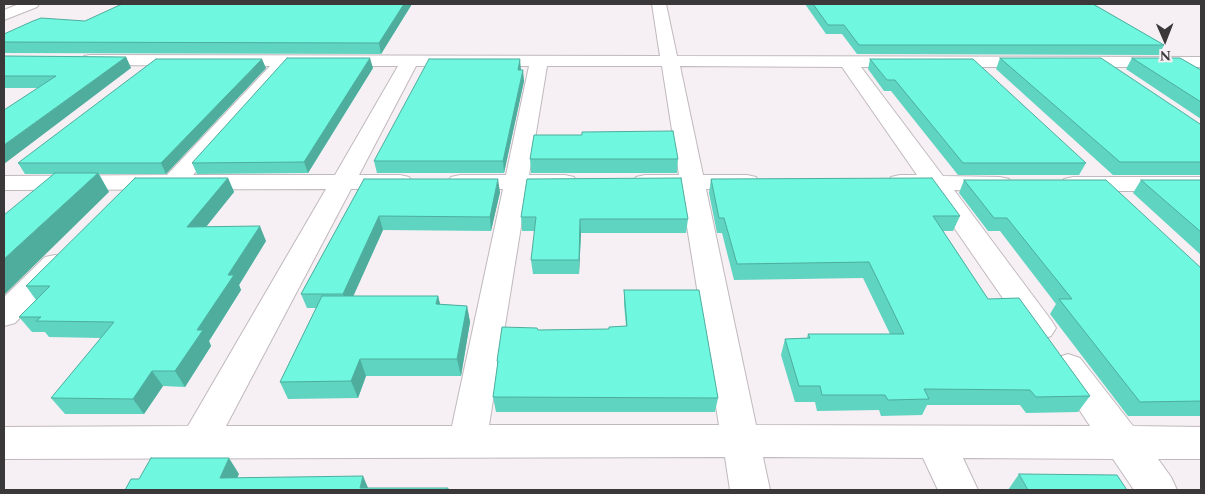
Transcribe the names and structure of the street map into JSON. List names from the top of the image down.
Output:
{
  "north": "bottom"
}
